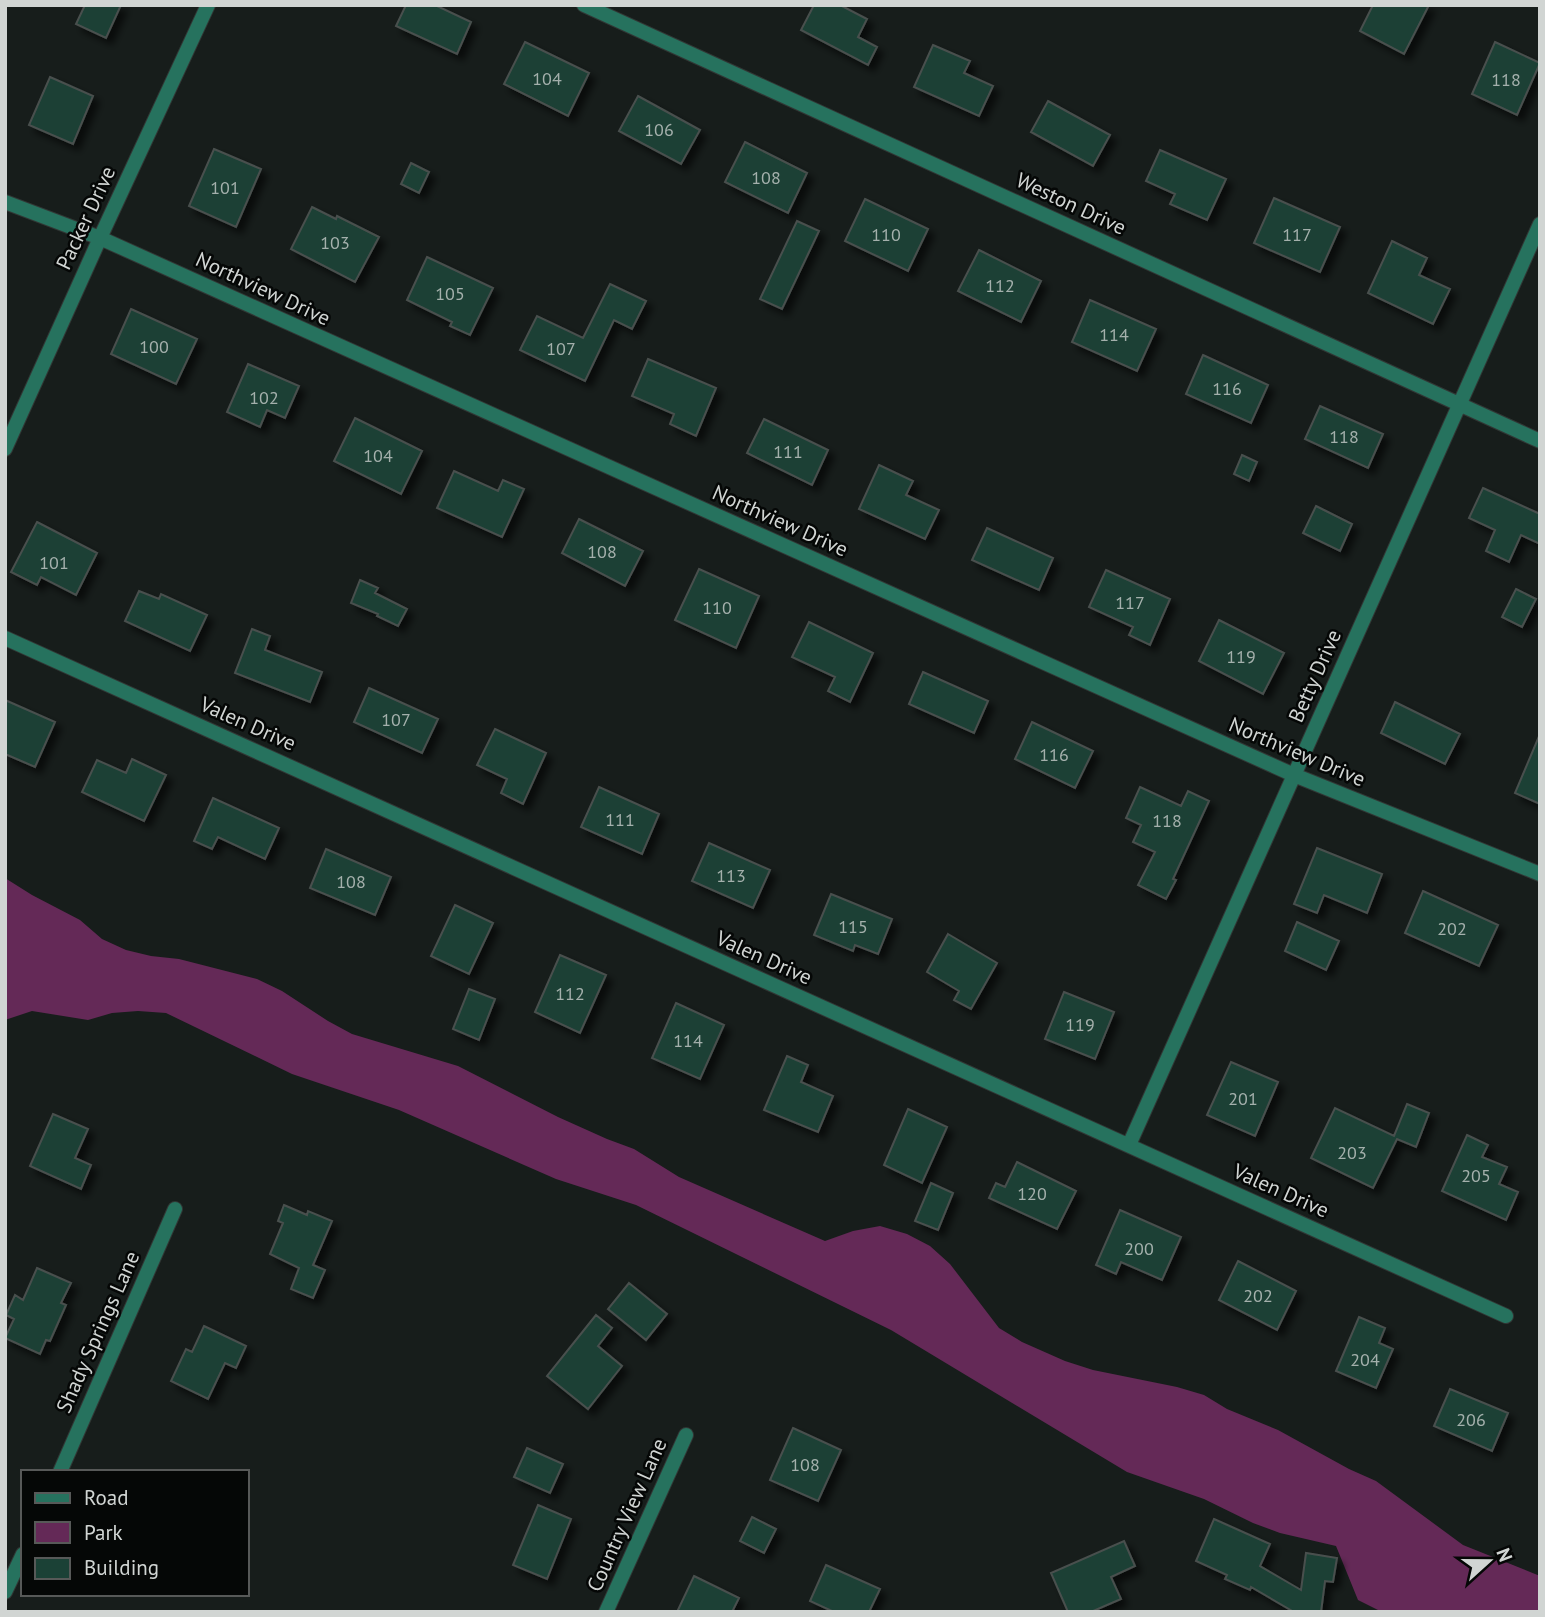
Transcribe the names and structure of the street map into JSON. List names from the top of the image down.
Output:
{
  "streets": {
    "street": [
      "Weston Drive",
      "Packer Drive",
      "Northview Drive",
      "Betty Drive",
      "Valen Drive",
      "Shady Springs Lane",
      "Country View Lane"
    ]
  },
  "crossings": [
    ["Weston Drive", "Betty Drive"],
    ["Packer Drive", "Northview Drive"],
    ["Northview Drive", "Betty Drive"],
    ["Betty Drive", "Valen Drive"]
  ],
  "house_numbers": [
    "104",
    "118",
    "106",
    "108",
    "101",
    "110",
    "117",
    "103",
    "112",
    "105",
    "114",
    "100",
    "107",
    "116",
    "102",
    "118",
    "111",
    "104",
    "108",
    "101",
    "117",
    "110",
    "119",
    "107",
    "116",
    "111",
    "118",
    "113",
    "108",
    "115",
    "202",
    "112",
    "119",
    "114",
    "201",
    "203",
    "205",
    "120",
    "200",
    "202",
    "204",
    "206",
    "108"
  ],
  "legend": ["Road", "Park", "Building"],
  "north": "right"
}
